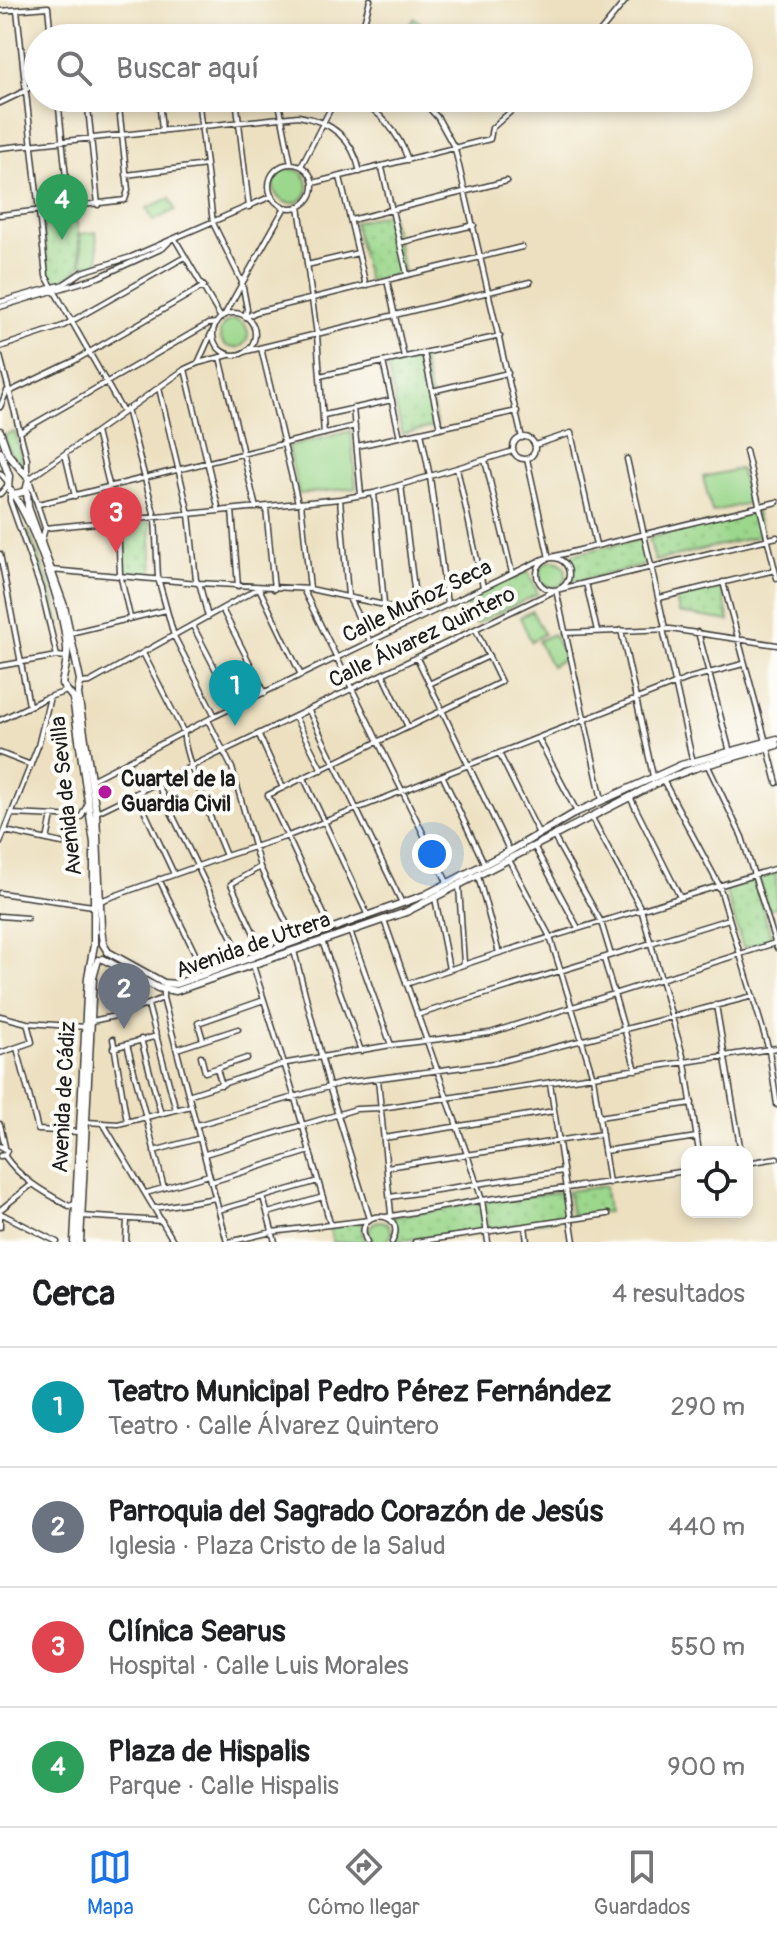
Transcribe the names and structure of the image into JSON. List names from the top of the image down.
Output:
{
  "streets": {
    "main road": ["Avenida de Sevilla", "Avenida de Utrera", "Avenida de Cádiz"],
    "street": ["Calle Muñoz Seca", "Calle Álvarez Quintero"]
  },
  "crossings": [
    ["Calle Muñoz Seca", "Calle Álvarez Quintero"],
    ["Calle Muñoz Seca", "Avenida de Sevilla"],
    ["Calle Álvarez Quintero", "Avenida de Sevilla"],
    ["Avenida de Sevilla", "Avenida de Utrera"],
    ["Avenida de Sevilla", "Avenida de Cádiz"],
    ["Avenida de Utrera", "Avenida de Cádiz"]
  ],
  "places": ["Cuartel de la Guardia Civil"],
  "page": {
    "search": "Buscar aquí",
    "pins": [
      "4",
      "3",
      "1",
      "2"
    ],
    "heading": ["Cerca", "4 resultados"],
    "list": [
      {
        "mark": "1",
        "name": "Teatro Municipal Pedro Pérez Fernández",
        "note": "Teatro · Calle Álvarez Quintero",
        "value": "290 m"
      },
      {
        "mark": "2",
        "name": "Parroquia del Sagrado Corazón de Jesús",
        "note": "Iglesia · Plaza Cristo de la Salud",
        "value": "440 m"
      },
      {
        "mark": "3",
        "name": "Clínica Searus",
        "note": "Hospital · Calle Luis Morales",
        "value": "550 m"
      },
      {
        "mark": "4",
        "name": "Plaza de Hispalis",
        "note": "Parque · Calle Hispalis",
        "value": "900 m"
      }
    ],
    "nav": ["Mapa", "Cómo llegar", "Guardados"]
  }
}
